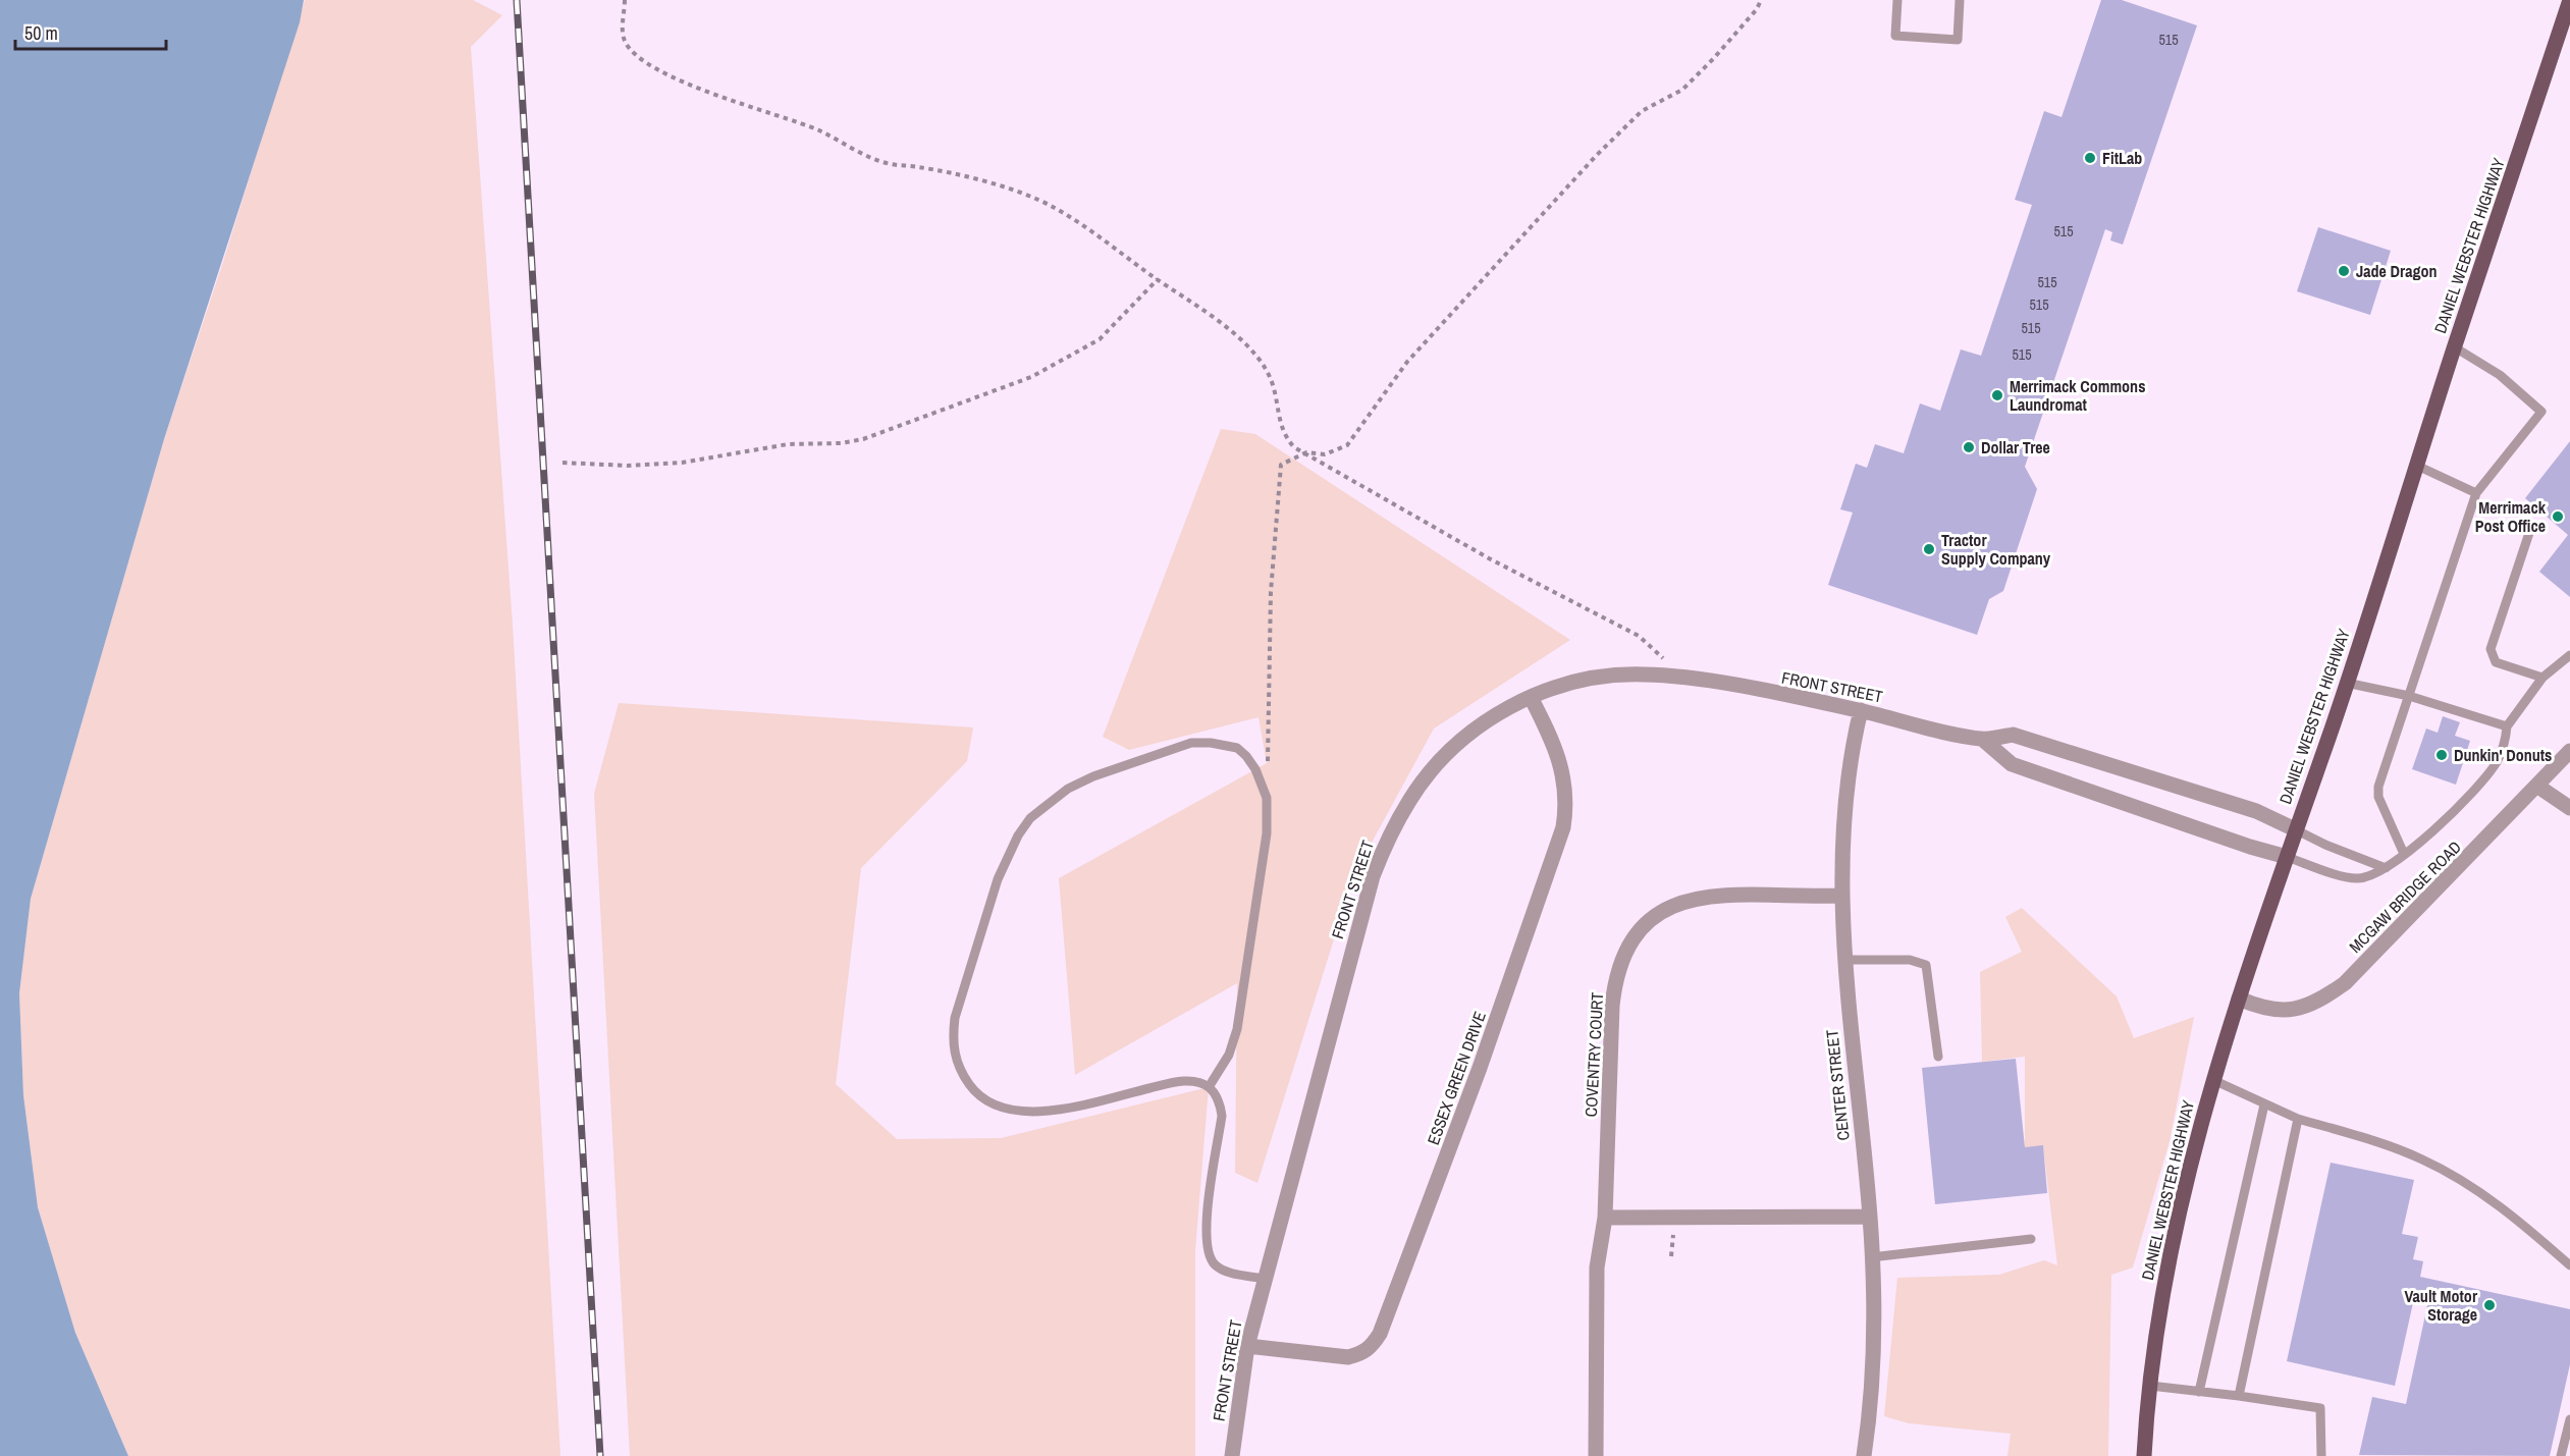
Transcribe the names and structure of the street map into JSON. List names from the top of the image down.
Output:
{
  "streets": {
    "main road": ["DANIEL WEBSTER HIGHWAY"],
    "street": [
      "FRONT STREET",
      "MCGAW BRIDGE ROAD",
      "COVENTRY COURT",
      "ESSEX GREEN DRIVE",
      "CENTER STREET"
    ]
  },
  "crossings": [
    ["DANIEL WEBSTER HIGHWAY", "FRONT STREET"],
    ["DANIEL WEBSTER HIGHWAY", "MCGAW BRIDGE ROAD"],
    ["FRONT STREET", "ESSEX GREEN DRIVE"],
    ["FRONT STREET", "CENTER STREET"],
    ["COVENTRY COURT", "CENTER STREET"]
  ],
  "places": [
    "FitLab",
    "Jade Dragon",
    "Merrimack Commons Laundromat",
    "Dollar Tree",
    "Merrimack Post Office",
    "Tractor Supply Company",
    "Dunkin' Donuts",
    "Vault Motor Storage"
  ],
  "house_numbers": [
    "515",
    "515",
    "515",
    "515",
    "515",
    "515"
  ],
  "scale_bar": "50 m"
}
